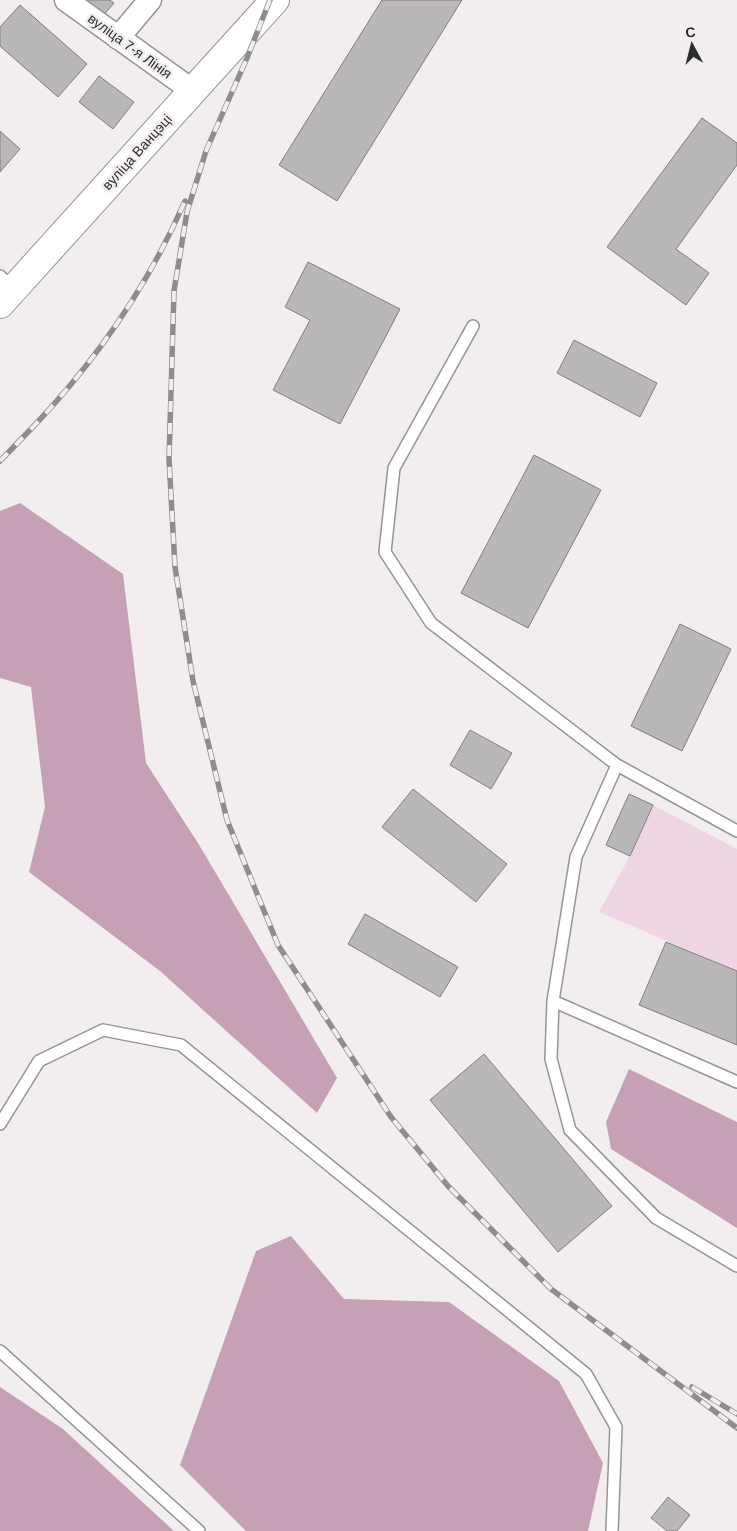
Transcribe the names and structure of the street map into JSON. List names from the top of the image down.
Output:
{
  "streets": {
    "main road": ["вуліца Ванцэці"],
    "street": ["вуліца 7-я Лінія"]
  },
  "crossings": [
    ["вуліца 7-я Лінія", "вуліца Ванцэці"]
  ],
  "north": "top"
}
